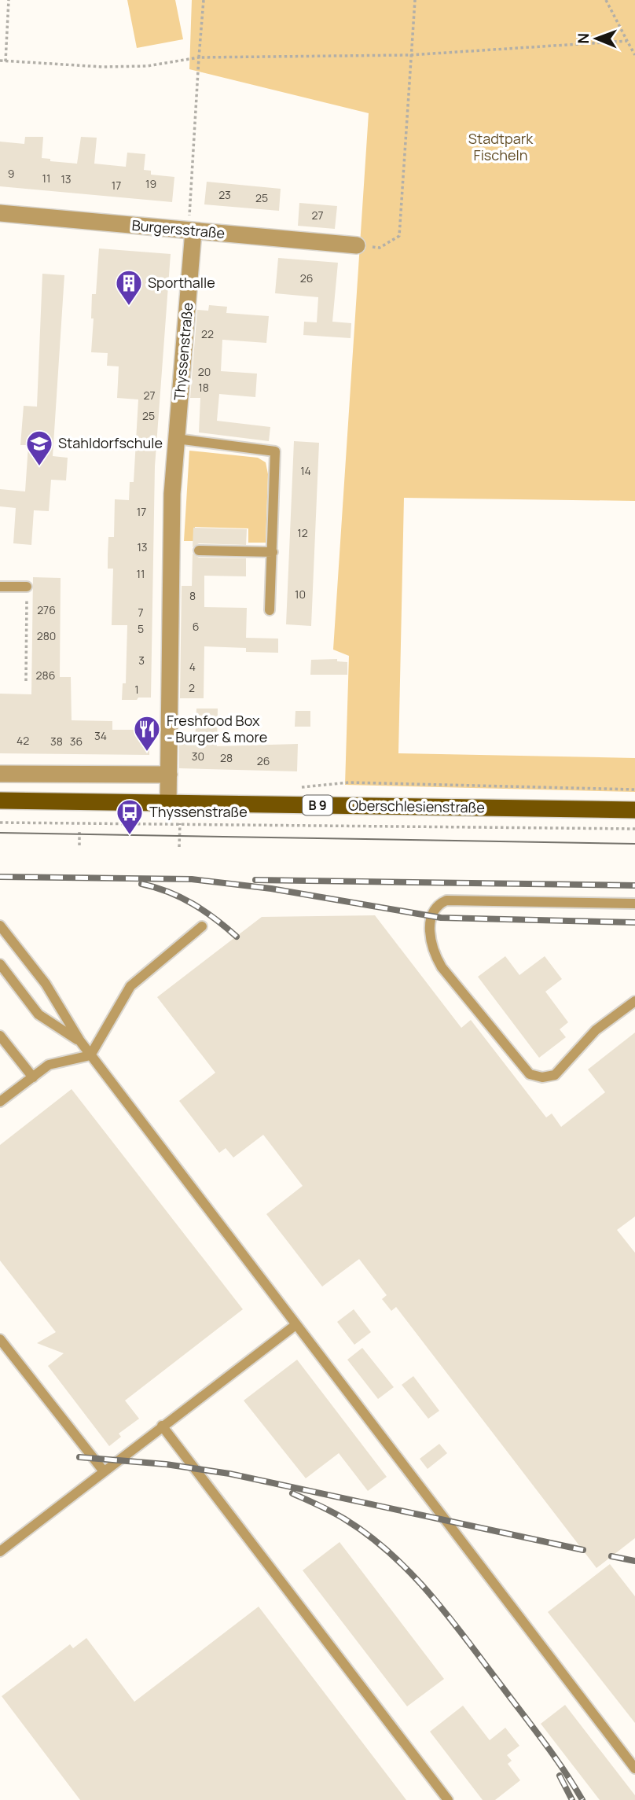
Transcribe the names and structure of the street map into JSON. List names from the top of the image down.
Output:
{
  "streets": {
    "main road": ["B 9", "Oberschlesienstraße"],
    "street": ["Burgersstraße", "Thyssenstraße"]
  },
  "crossings": [
    ["Burgersstraße", "Thyssenstraße"],
    ["Thyssenstraße", "Oberschlesienstraße"]
  ],
  "parks": ["Stadtpark Fischeln"],
  "places": {
    "building": ["Sporthalle"],
    "school or university": ["Stahldorfschule"],
    "restaurant": ["Freshfood Box - Burger & more"],
    "bus stop": ["Thyssenstraße"]
  },
  "house_numbers": [
    "9",
    "11",
    "13",
    "19",
    "17",
    "23",
    "25",
    "27",
    "26",
    "22",
    "20",
    "18",
    "27",
    "25",
    "14",
    "17",
    "12",
    "13",
    "11",
    "10",
    "8",
    "276",
    "7",
    "6",
    "5",
    "280",
    "3",
    "4",
    "286",
    "2",
    "1",
    "34",
    "42",
    "38",
    "36",
    "30",
    "28",
    "26"
  ],
  "north": "left"
}
